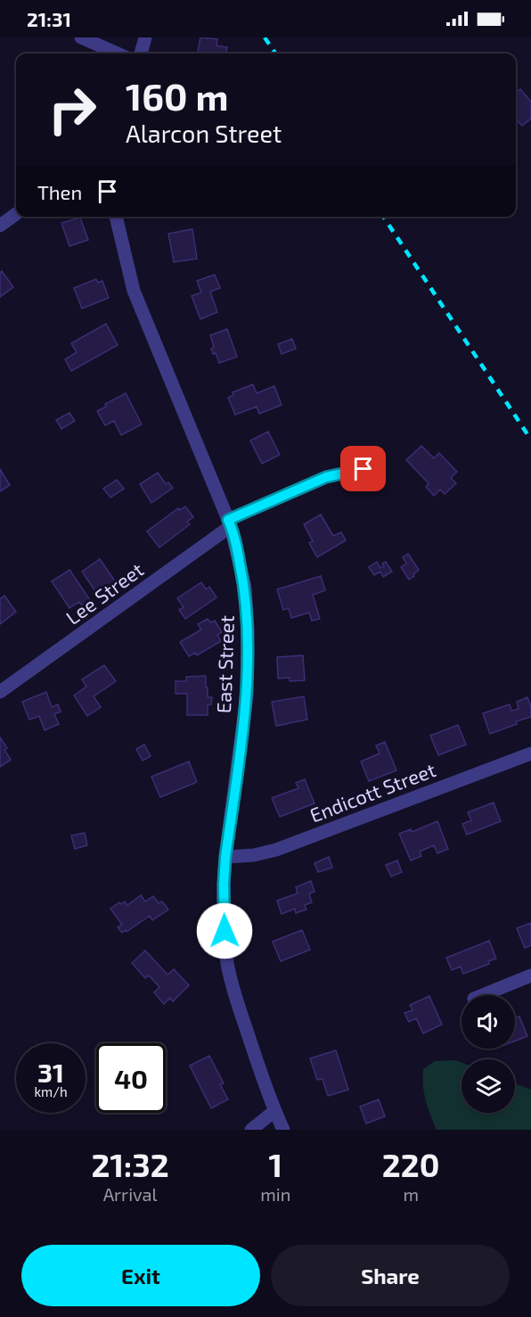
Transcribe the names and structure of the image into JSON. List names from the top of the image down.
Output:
{
  "streets": {
    "street": ["Lee Street", "East Street", "Endicott Street"]
  },
  "crossings": [
    ["Lee Street", "East Street"],
    ["East Street", "Endicott Street"]
  ],
  "page": {
    "status": "21:31",
    "turn": ["160 m", "Alarcon Street"],
    "then": "Then",
    "speed": "31 km/h",
    "limit": "40",
    "eta": [
      "21:32",
      "Arrival",
      "1",
      "min",
      "220",
      "m"
    ],
    "buttons": ["Exit", "Share"]
  }
}
